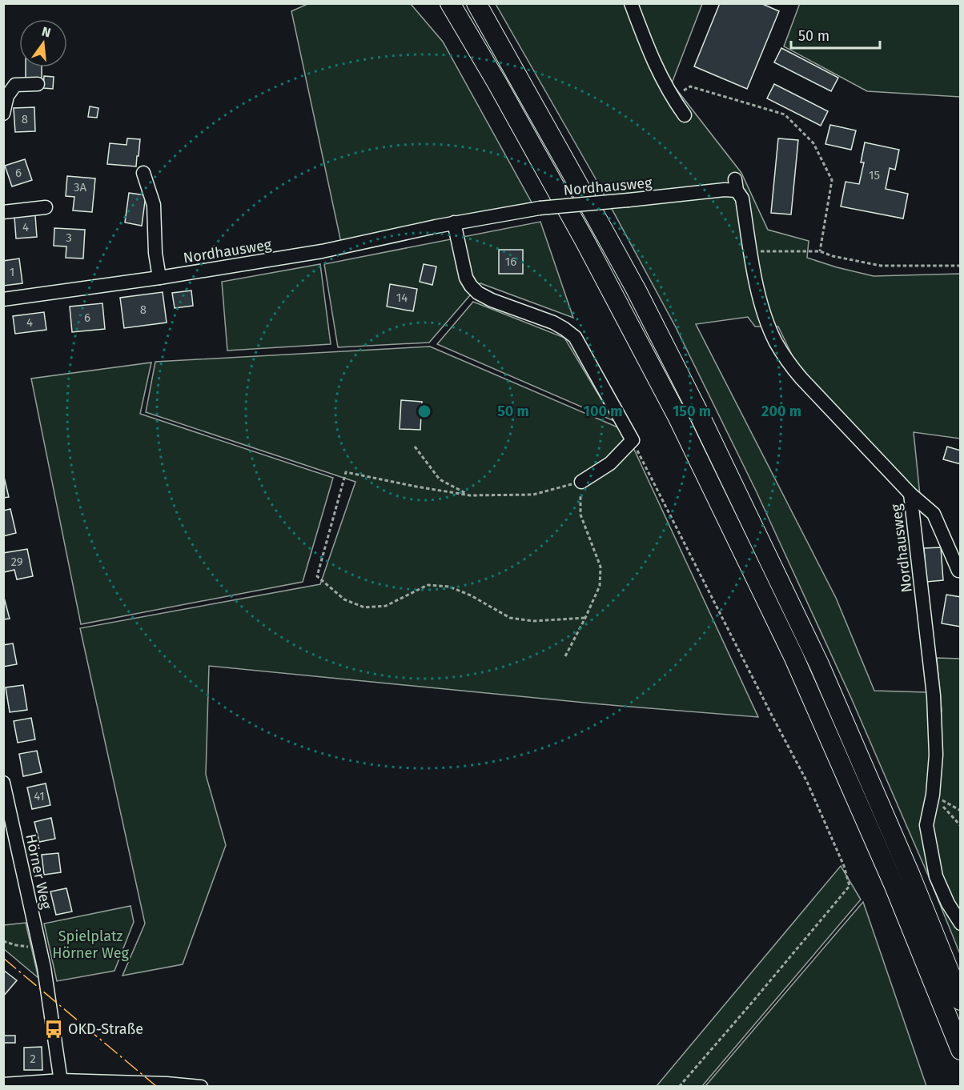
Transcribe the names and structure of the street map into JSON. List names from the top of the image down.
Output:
{
  "streets": {
    "street": ["Nordhausweg", "Hörner Weg"]
  },
  "parks": ["Spielplatz Hörner Weg"],
  "places": {
    "bus stop": ["OKD-Straße"]
  },
  "house_numbers": [
    "8",
    "6",
    "15",
    "3A",
    "4",
    "3",
    "16",
    "1",
    "14",
    "8",
    "6",
    "4",
    "29",
    "41",
    "2"
  ],
  "scale_bar": "50 m",
  "north": "top",
  "rings": [
    "50 m",
    "100 m",
    "150 m",
    "200 m"
  ]
}
